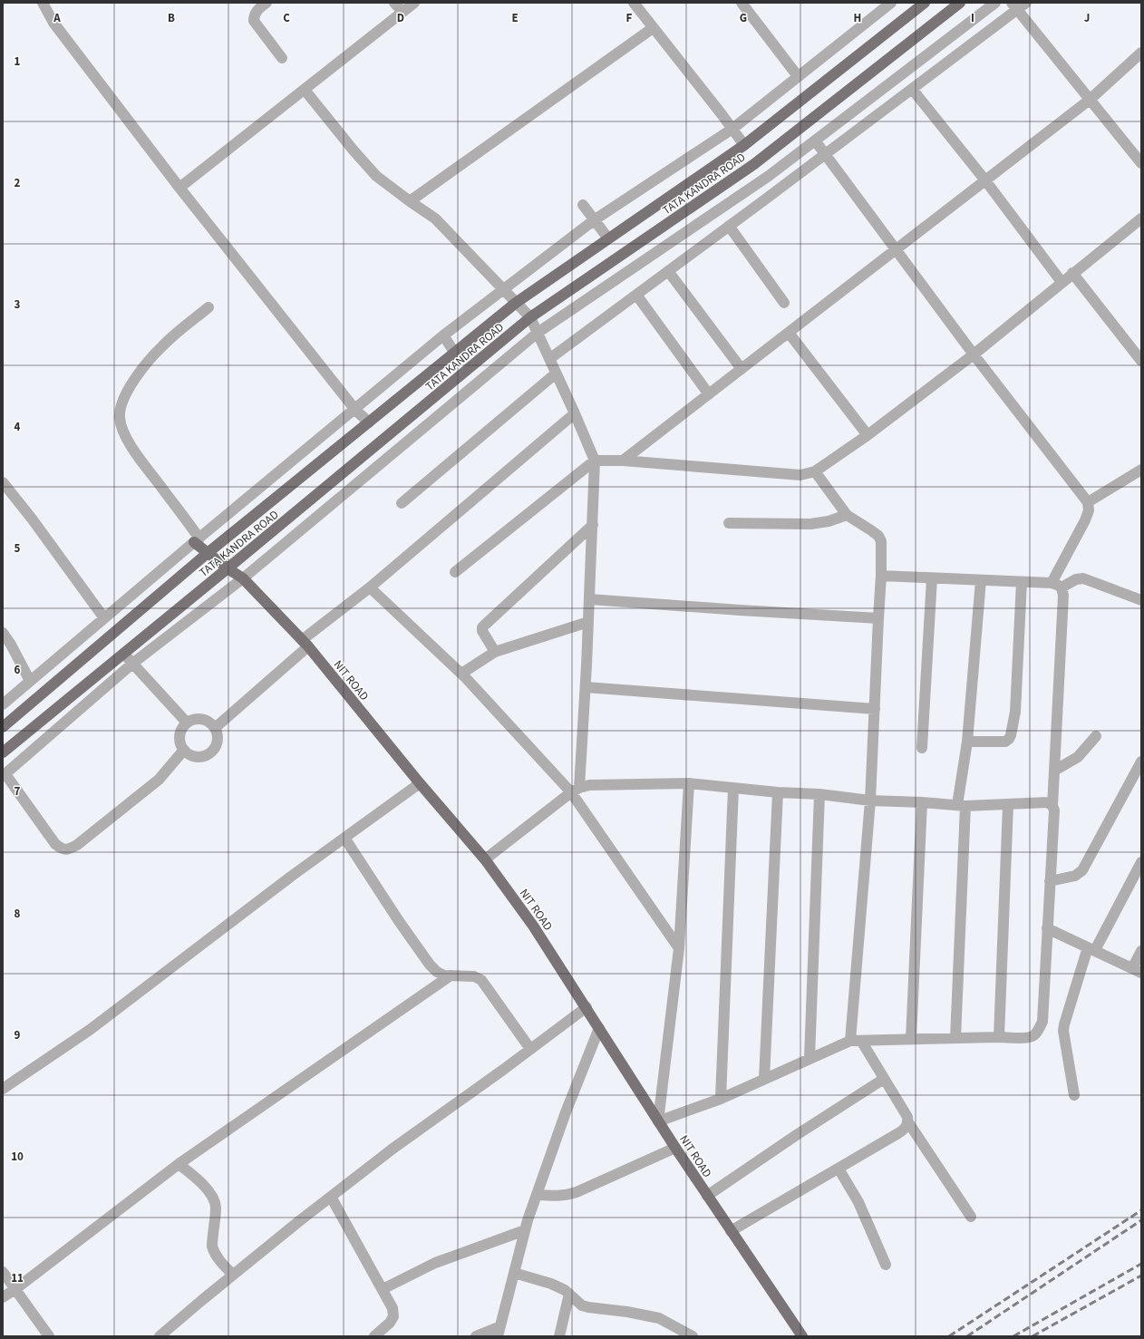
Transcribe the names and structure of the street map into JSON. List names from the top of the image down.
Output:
{
  "streets": {
    "main road": ["TATA KANDRA ROAD", "NIT ROAD"]
  },
  "crossings": [
    ["TATA KANDRA ROAD", "NIT ROAD"]
  ],
  "grid": {
    "columns": [
      "A",
      "B",
      "C",
      "D",
      "E",
      "F",
      "G",
      "H",
      "I",
      "J"
    ],
    "rows": [
      "1",
      "2",
      "3",
      "4",
      "5",
      "6",
      "7",
      "8",
      "9",
      "10",
      "11"
    ]
  }
}
